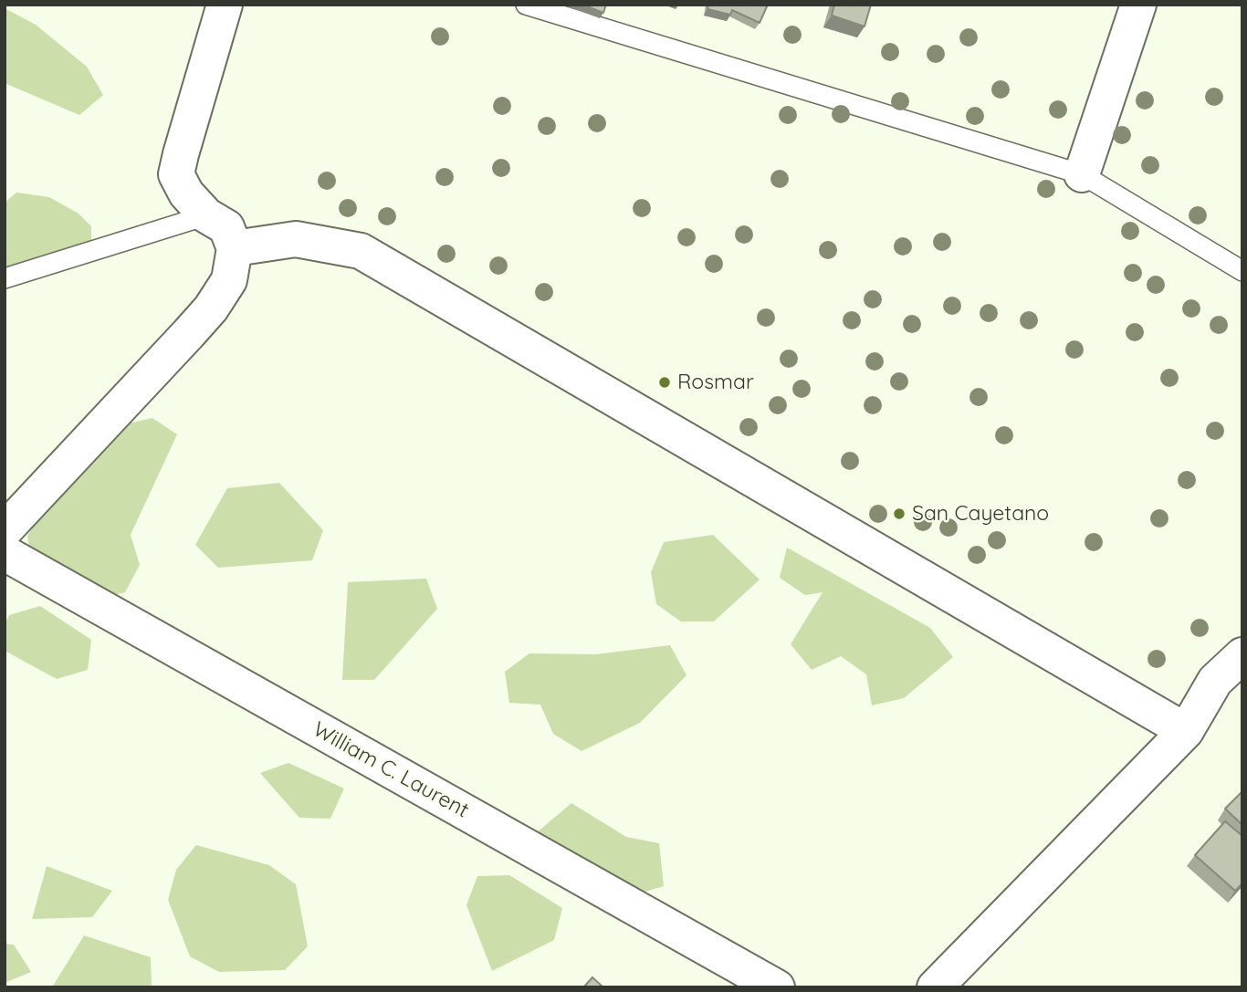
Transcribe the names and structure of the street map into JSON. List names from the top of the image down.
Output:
{
  "streets": {
    "street": ["William C. Laurent"]
  },
  "places": ["Rosmar", "San Cayetano"]
}
